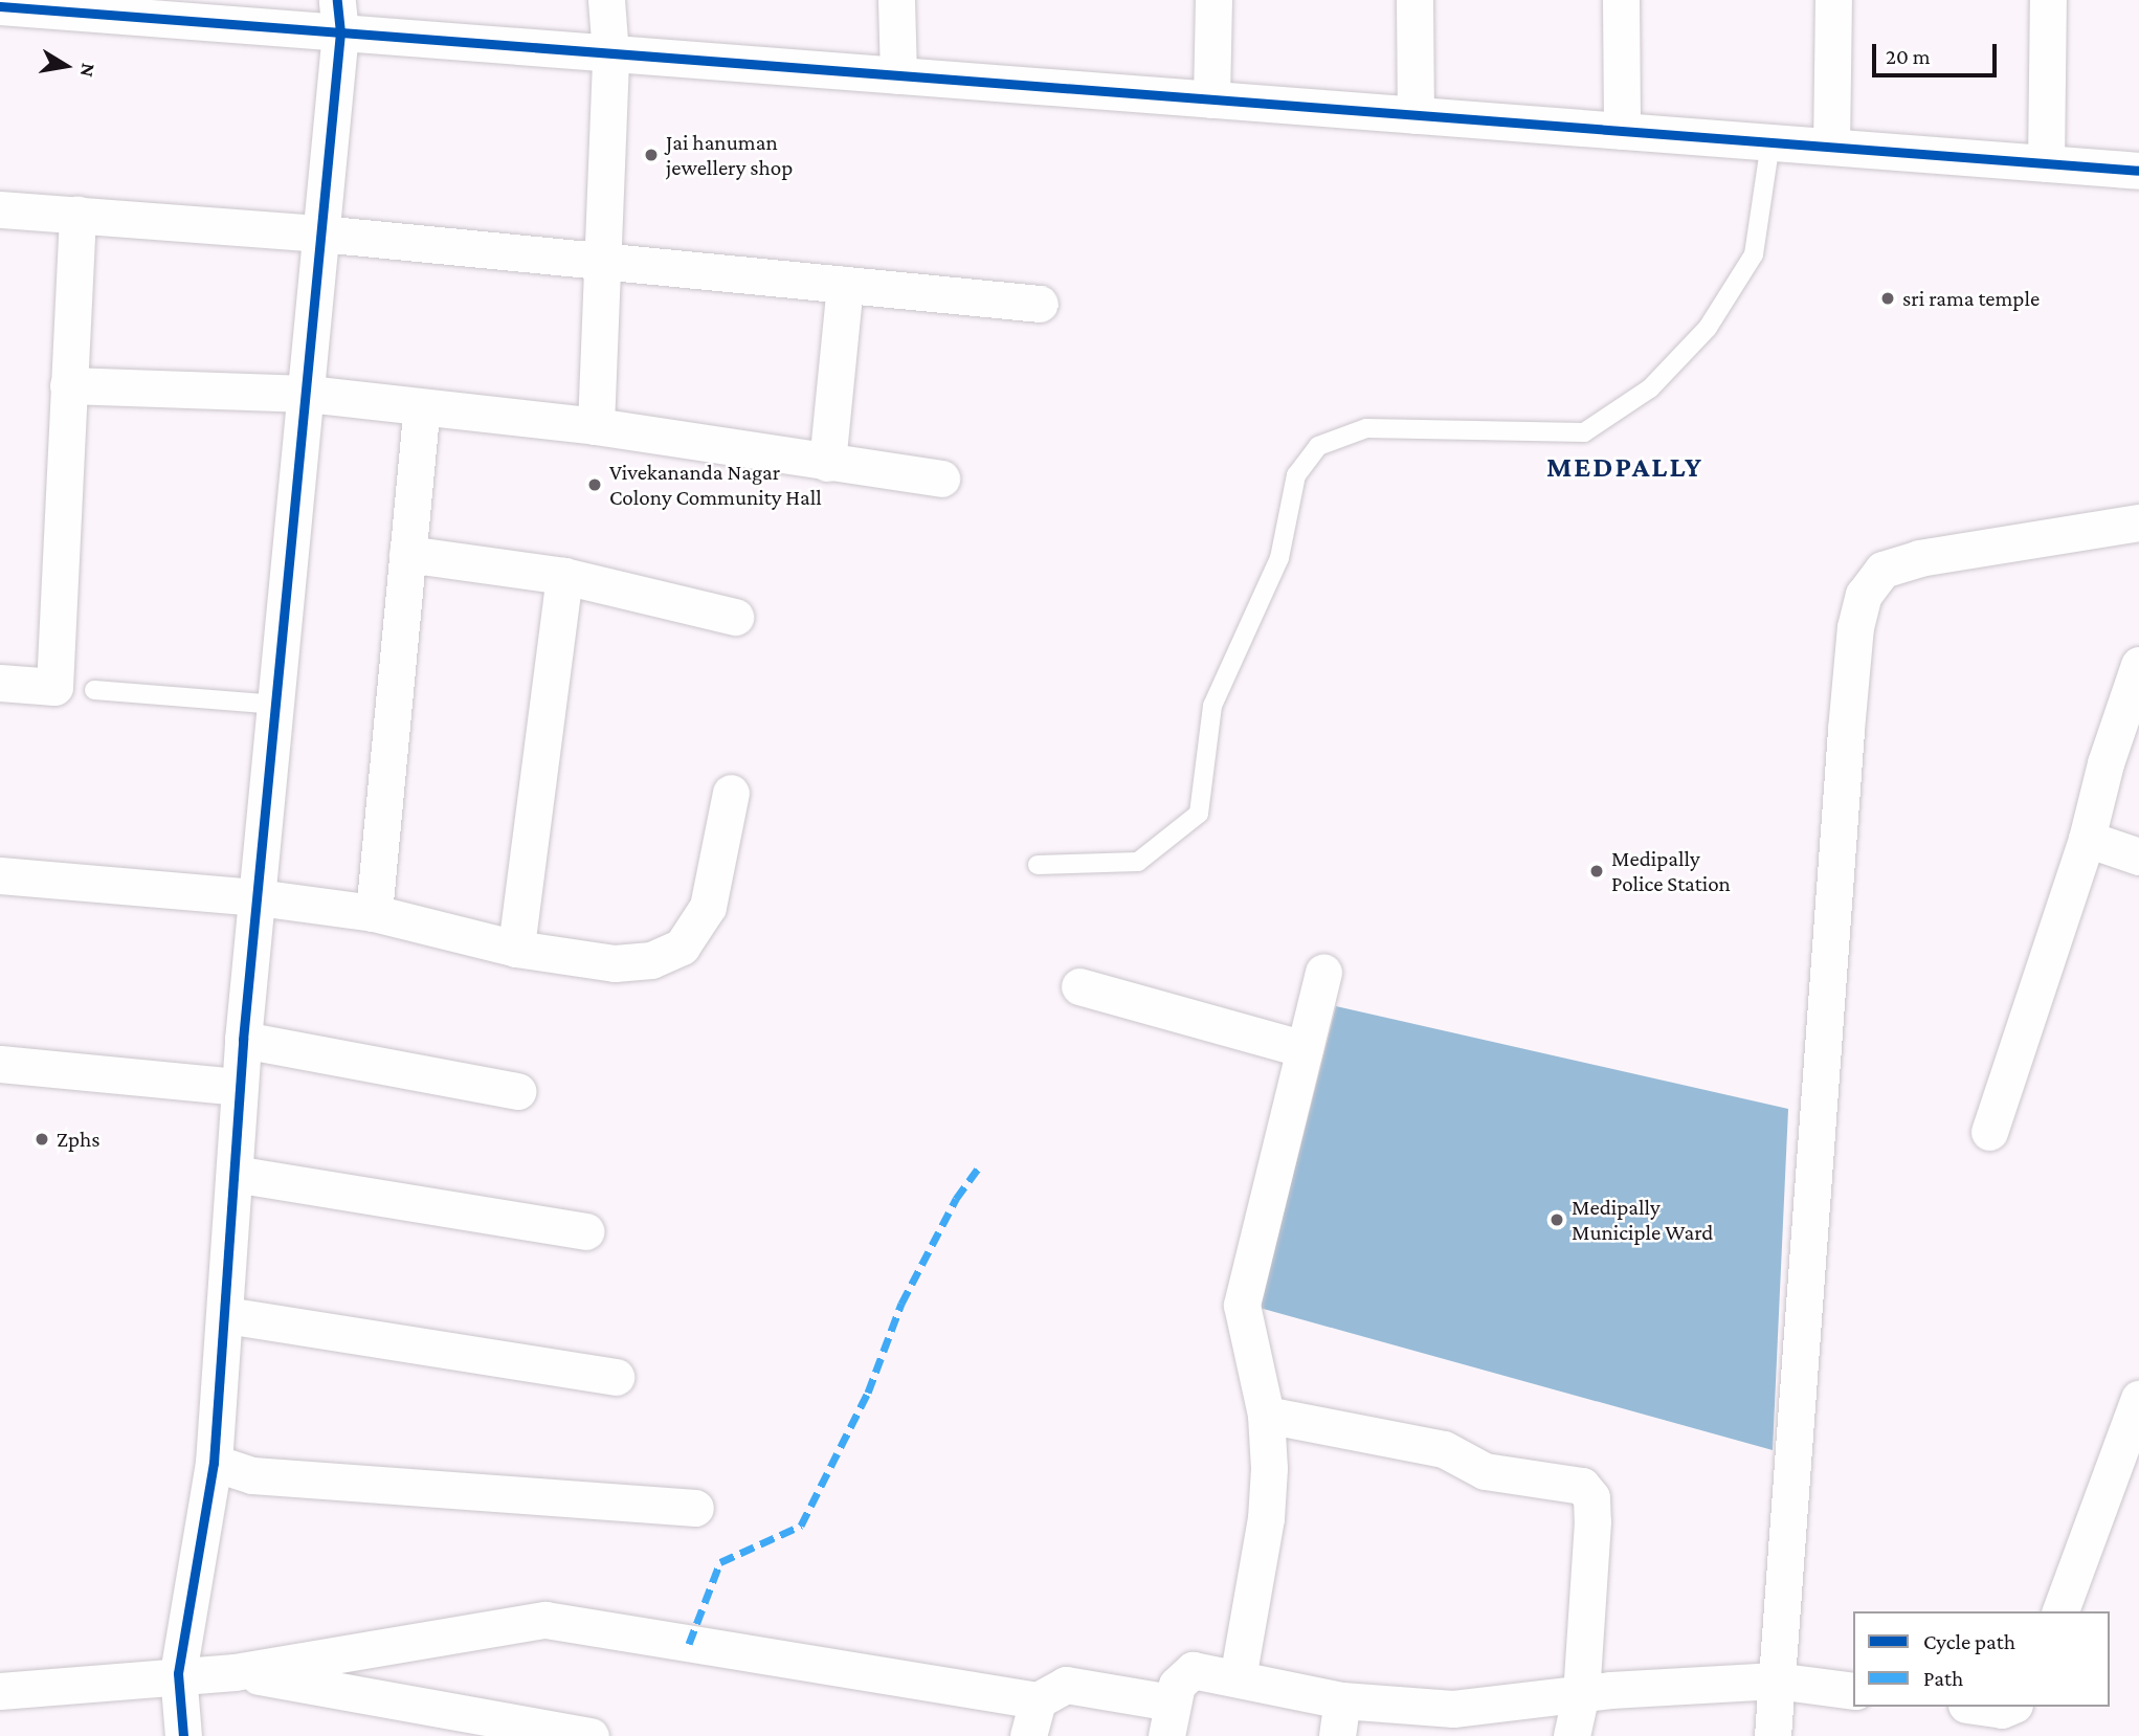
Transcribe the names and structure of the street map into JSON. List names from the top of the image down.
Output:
{
  "districts": ["MEDPALLY"],
  "places": [
    "Jai hanuman jewellery shop",
    "sri rama temple",
    "Vivekananda Nagar Colony Community Hall",
    "Medipally Police Station",
    "Zphs",
    "Medipally Municiple Ward"
  ],
  "legend": ["Cycle path", "Path"],
  "scale_bar": "20 m",
  "north": "right"
}
